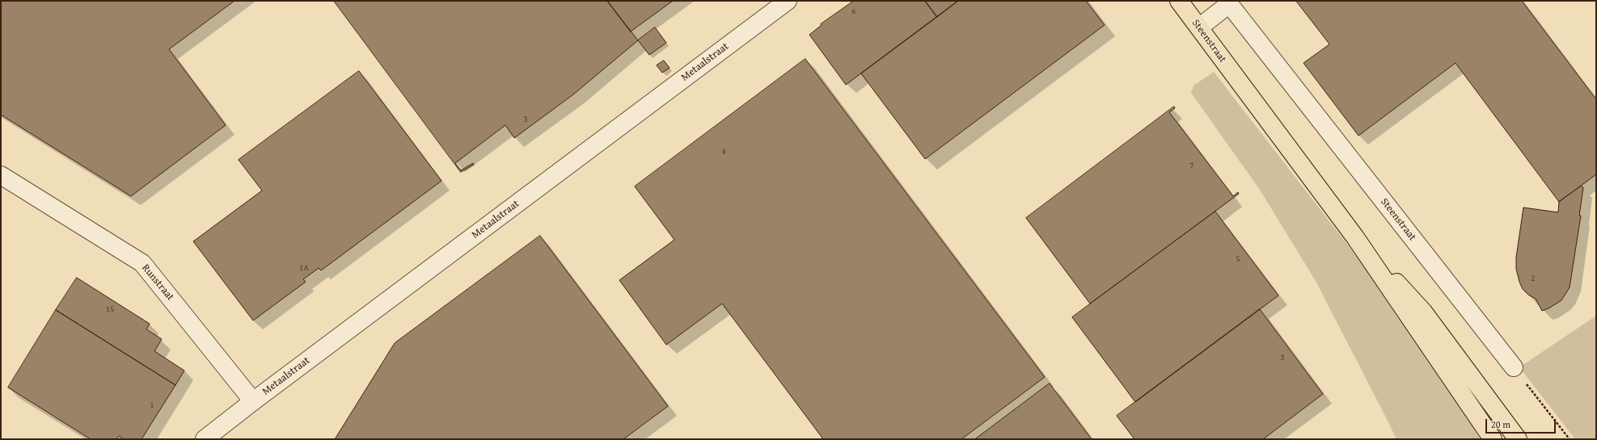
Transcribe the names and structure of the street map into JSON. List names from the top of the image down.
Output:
{
  "streets": {
    "main road": ["Steenstraat"],
    "street": ["Metaalstraat", "Runstraat"]
  },
  "crossings": [
    ["Metaalstraat", "Runstraat"]
  ],
  "house_numbers": [
    "6",
    "3",
    "4",
    "7",
    "5",
    "1A",
    "2",
    "15",
    "3",
    "1"
  ],
  "scale_bar": "20 m"
}
